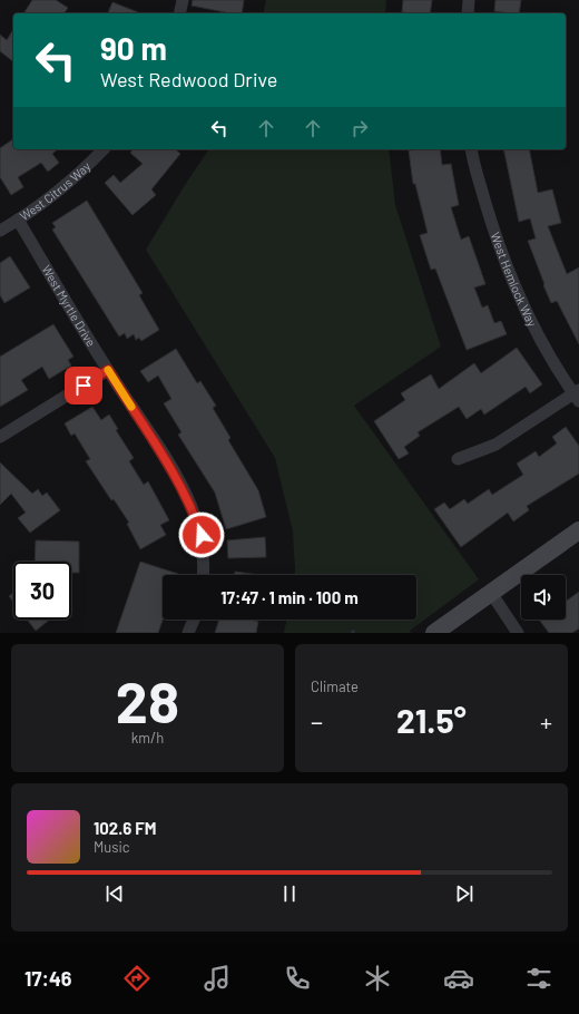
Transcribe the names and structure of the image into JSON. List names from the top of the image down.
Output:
{
  "streets": {
    "street": ["West Citrus Way", "West Hemlock Way", "West Myrtle Drive"]
  },
  "crossings": [
    ["West Citrus Way", "West Myrtle Drive"]
  ],
  "page": {
    "turn": ["90 m", "West Redwood Drive"],
    "limit": "30",
    "trip": "17:47 · 1 min · 100 m",
    "tile": [
      ["28", "km/h"],
      "Climate"
    ],
    "heat": ["−", "21.5°", "+"],
    "song": ["102.6 FM", "Music"],
    "tabs": "17:46"
  }
}
